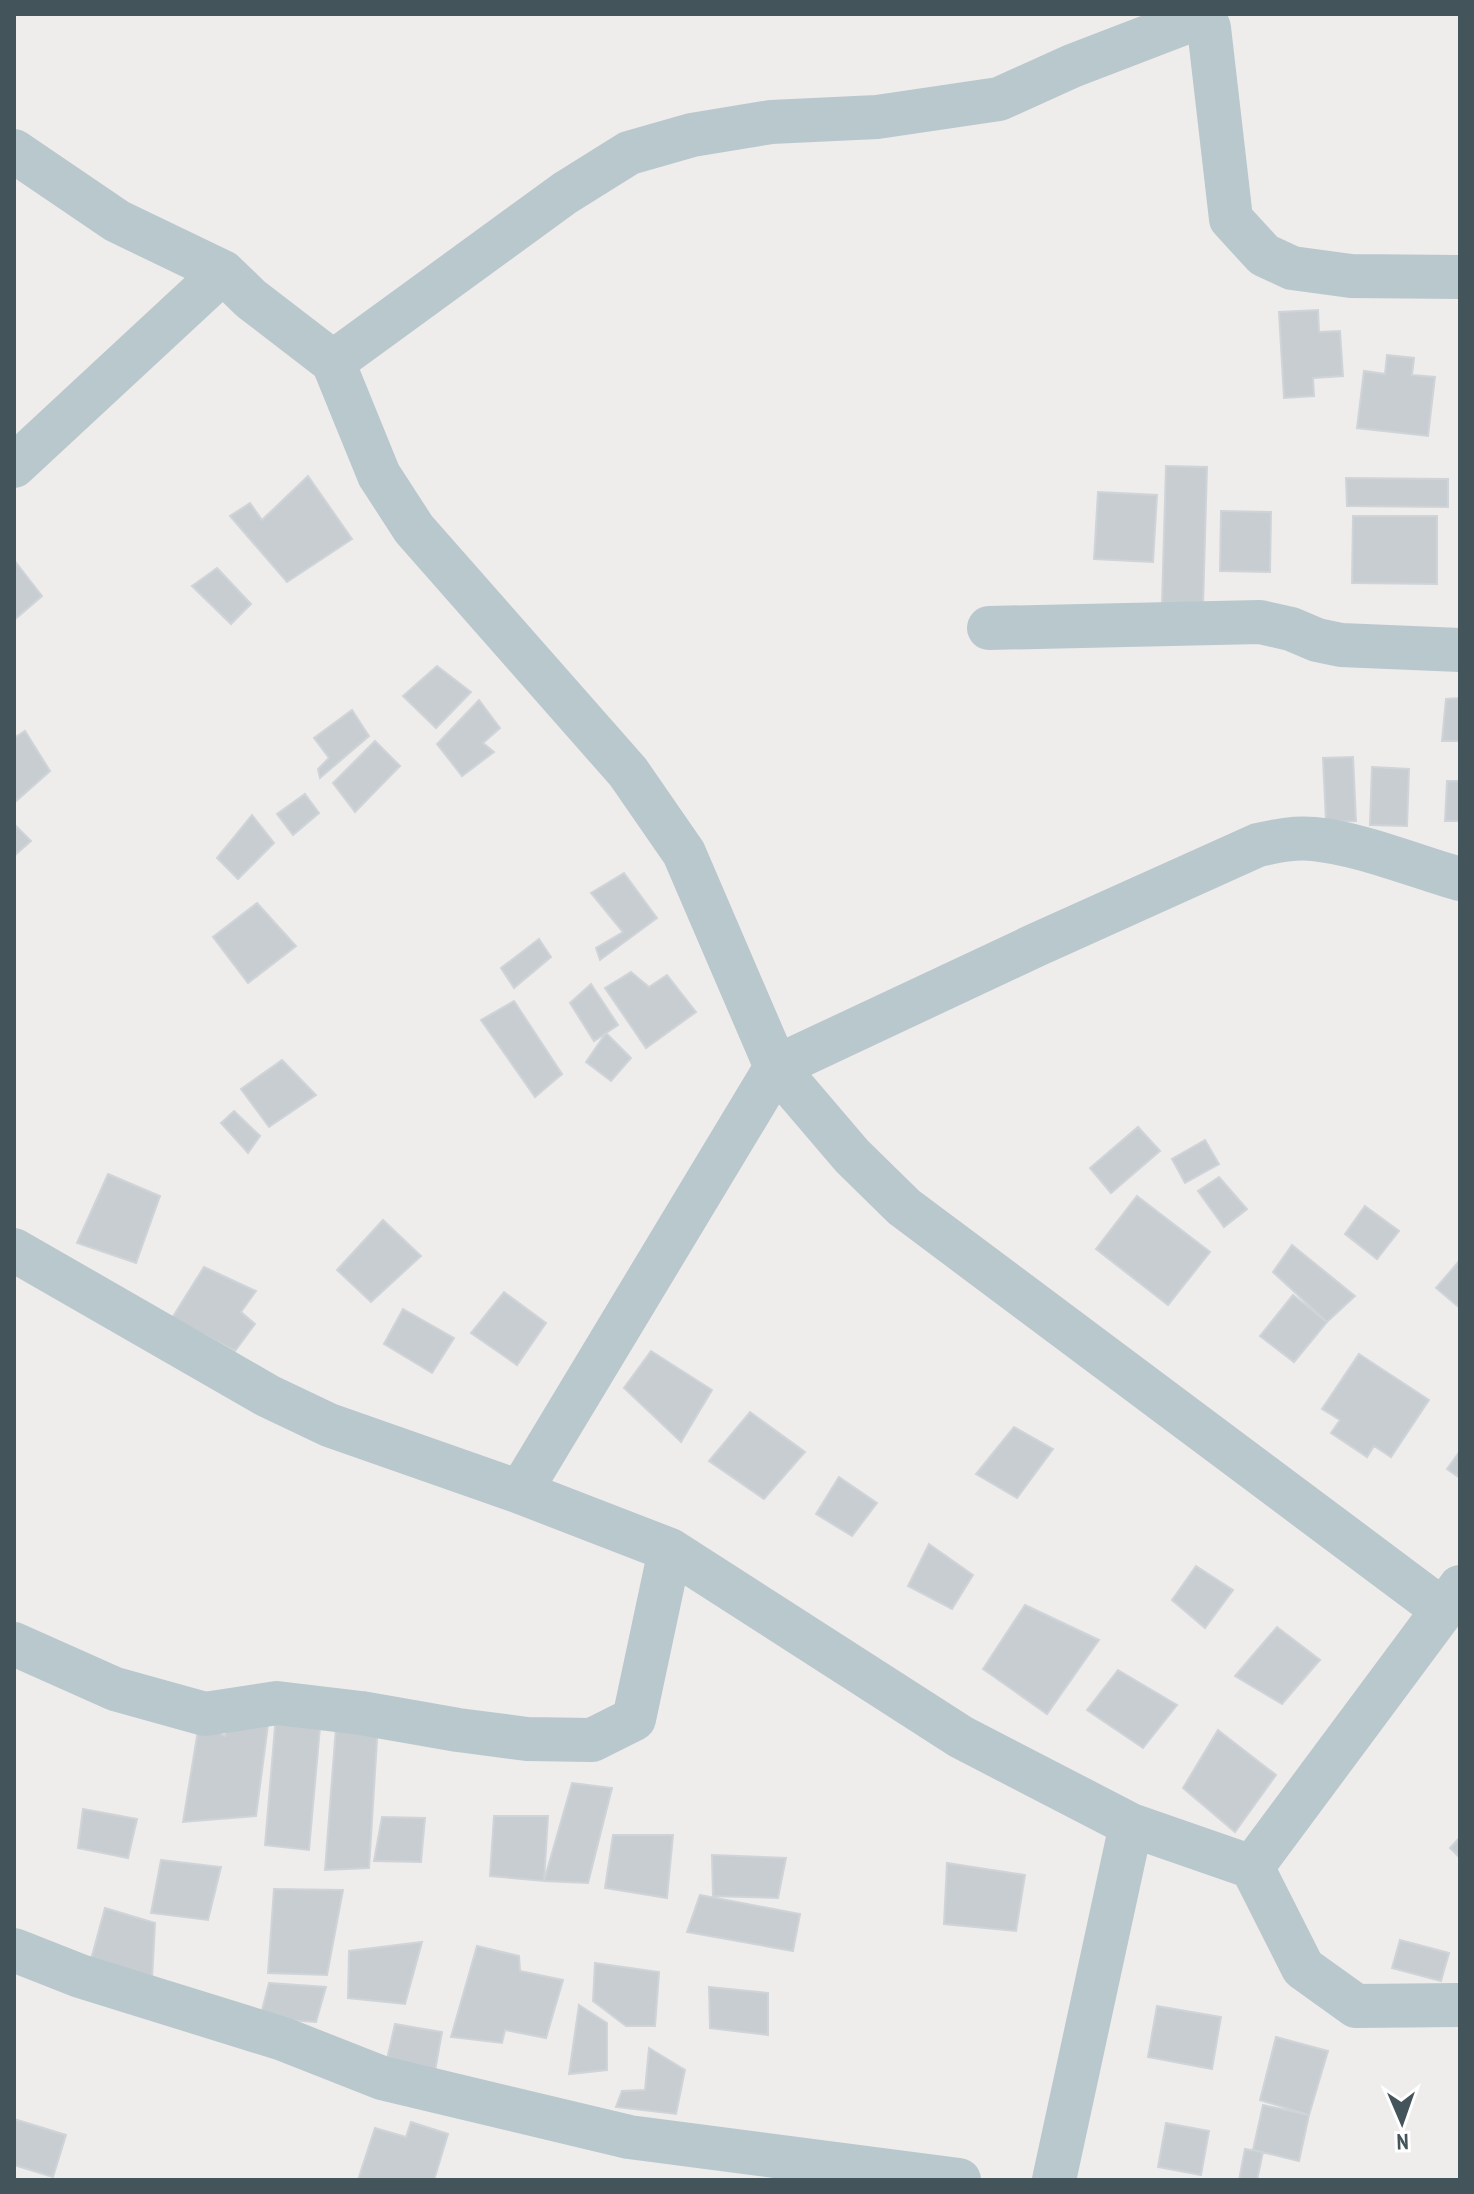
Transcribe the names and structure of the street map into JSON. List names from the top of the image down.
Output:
{
  "north": "bottom"
}
